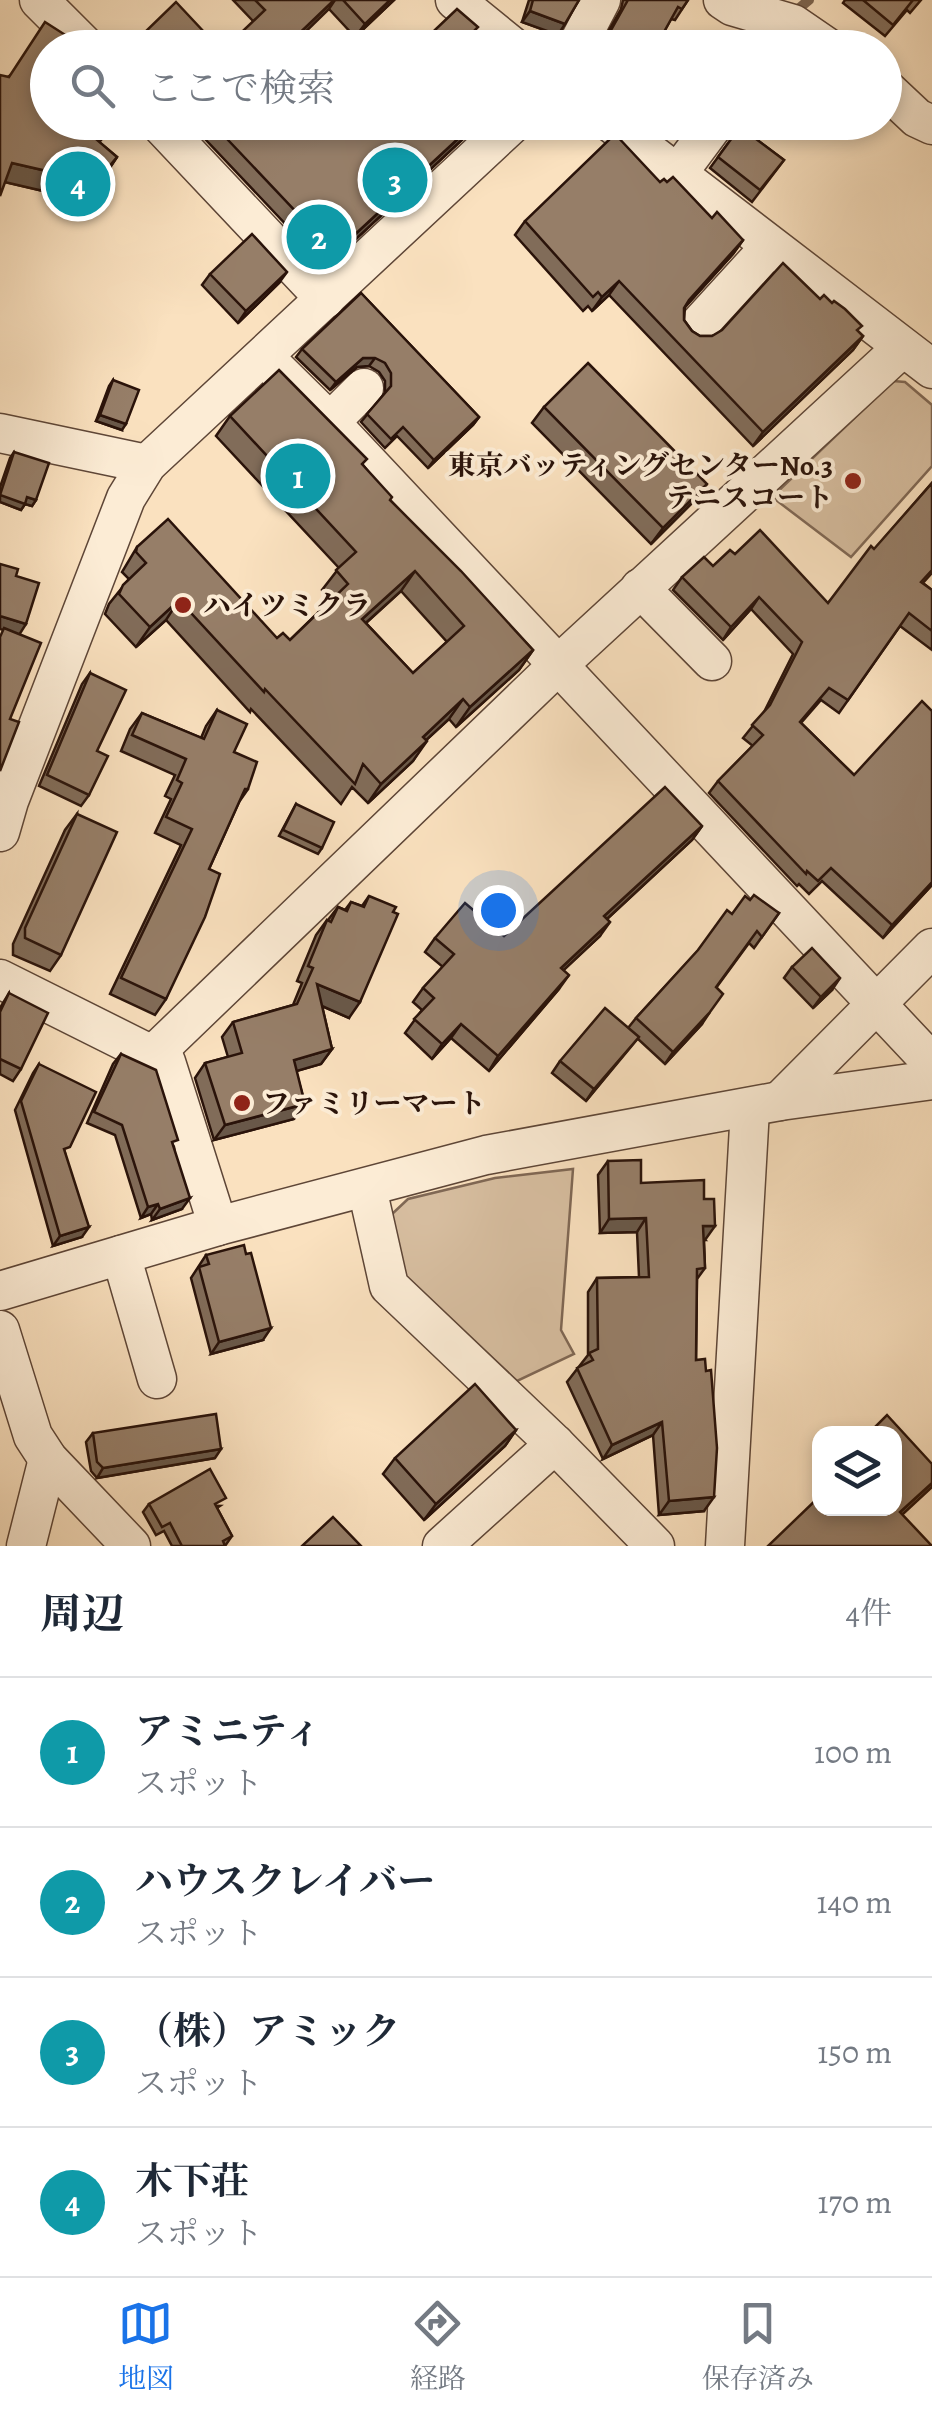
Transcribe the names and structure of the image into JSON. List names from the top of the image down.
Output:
{
  "places": ["東京バッティングセンターNo.3 テニスコート", "ハイツミクラ", "ファミリーマート"],
  "page": {
    "search": "ここで検索",
    "pins": [
      "3",
      "4",
      "2",
      "1"
    ],
    "heading": ["周辺", "4件"],
    "list": [
      {
        "mark": "1",
        "name": "アミニティ",
        "note": "スポット",
        "value": "100 m"
      },
      {
        "mark": "2",
        "name": "ハウスクレイバー",
        "note": "スポット",
        "value": "140 m"
      },
      {
        "mark": "3",
        "name": "（株）アミック",
        "note": "スポット",
        "value": "150 m"
      },
      {
        "mark": "4",
        "name": "木下荘",
        "note": "スポット",
        "value": "170 m"
      }
    ],
    "nav": ["地図", "経路", "保存済み"]
  }
}
